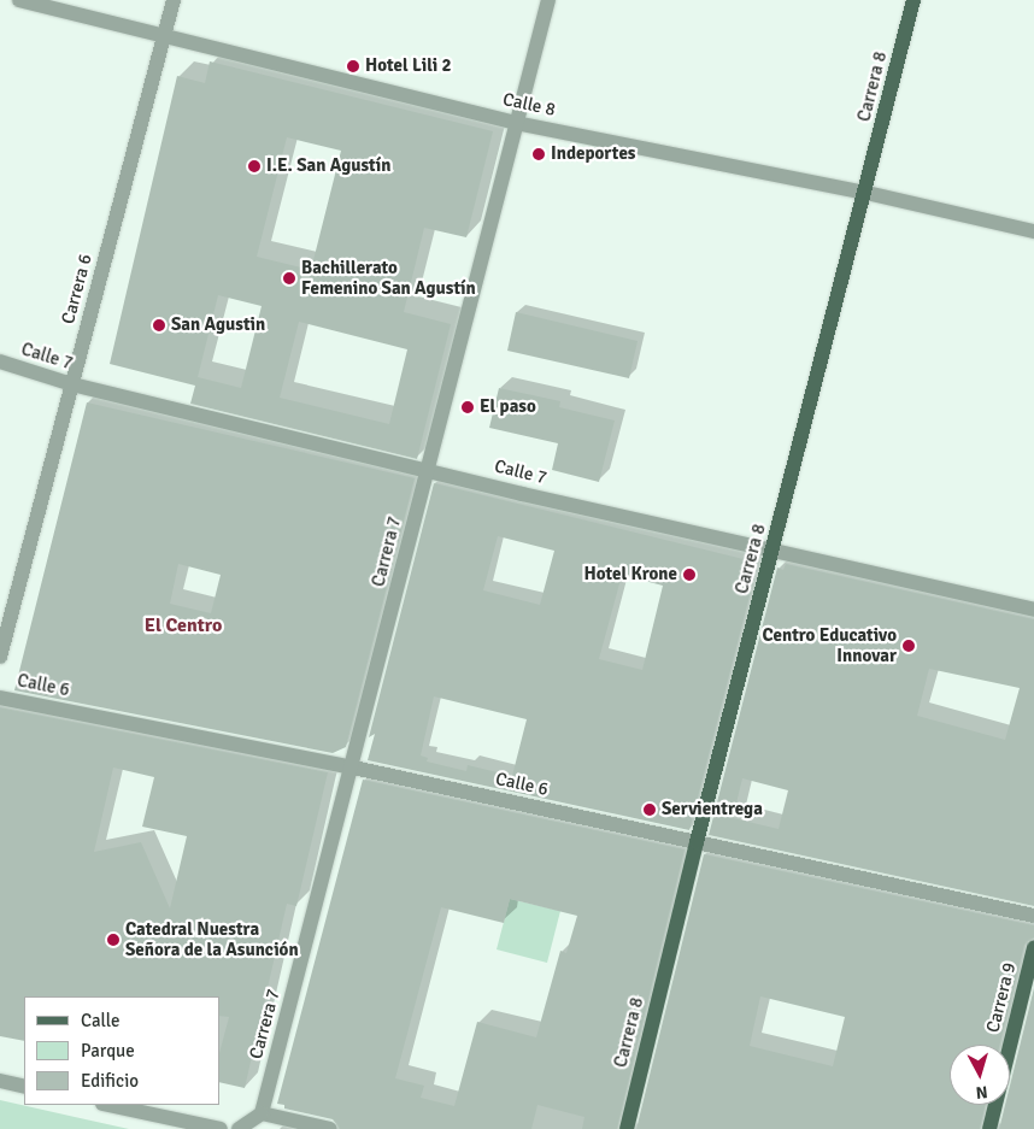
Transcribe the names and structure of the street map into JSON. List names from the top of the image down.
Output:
{
  "streets": {
    "main road": ["Carrera 8", "Carrera 9"],
    "street": [
      "Calle 8",
      "Carrera 6",
      "Calle 7",
      "Carrera 7",
      "Calle 6"
    ]
  },
  "crossings": [
    ["Carrera 8", "Calle 8"],
    ["Carrera 8", "Calle 7"],
    ["Carrera 8", "Calle 6"],
    ["Calle 8", "Carrera 6"],
    ["Calle 8", "Carrera 7"],
    ["Carrera 6", "Calle 7"],
    ["Calle 7", "Carrera 7"],
    ["Carrera 7", "Calle 6"]
  ],
  "districts": ["El Centro"],
  "places": [
    "Hotel Lili 2",
    "Indeportes",
    "I.E. San Agustín",
    "Bachillerato Femenino San Agustín",
    "San Agustin",
    "El paso",
    "Hotel Krone",
    "Centro Educativo Innovar",
    "Servientrega",
    "Catedral Nuestra Señora de la Asunción"
  ],
  "legend": ["Calle", "Parque", "Edificio"],
  "north": "bottom"
}
